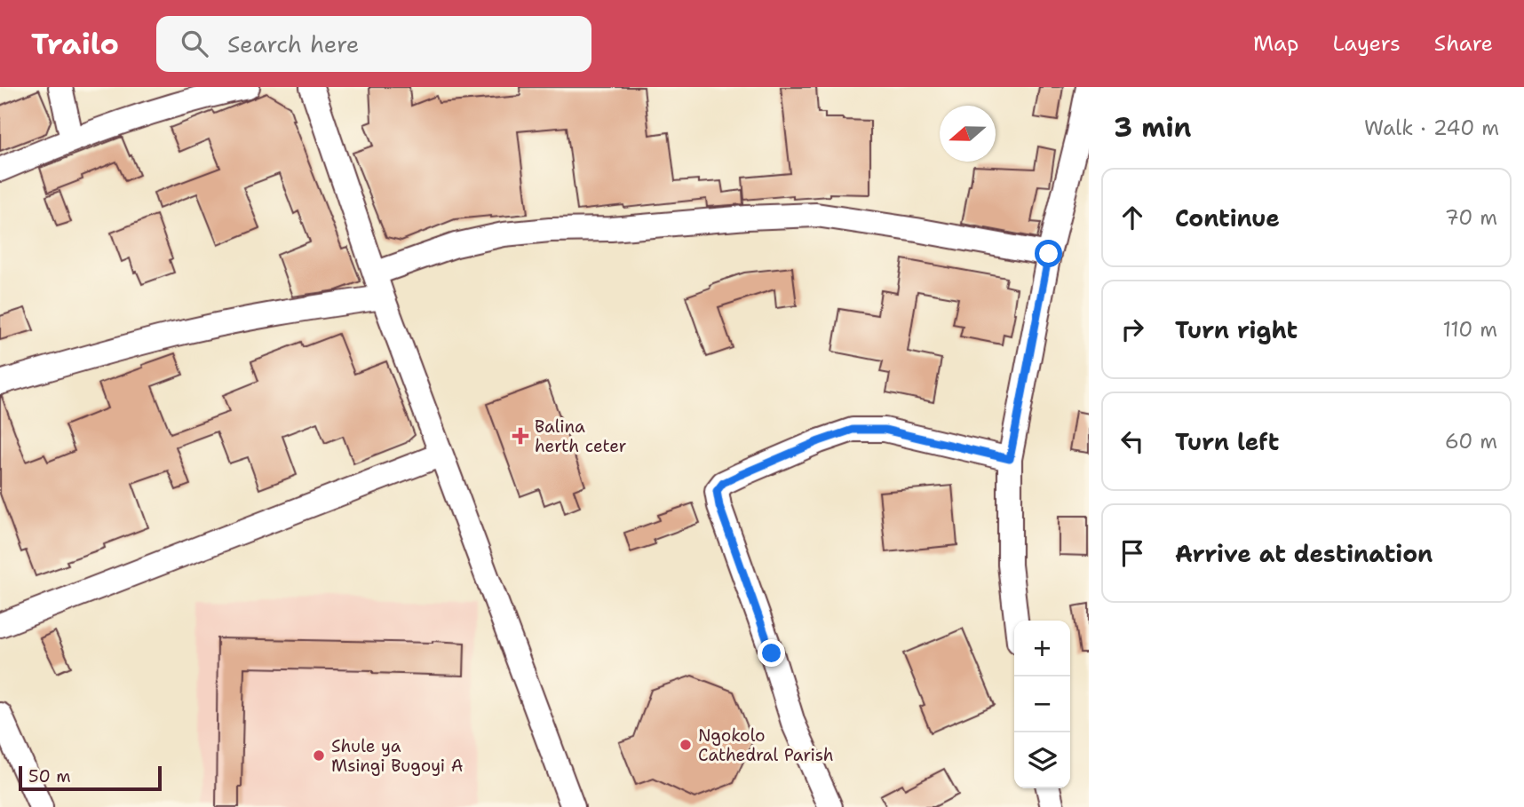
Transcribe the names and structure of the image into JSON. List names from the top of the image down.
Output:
{
  "places": {
    "health": ["Balina herth ceter"],
    "other": ["Ngokolo Cathedral Parish", "Shule ya Msingi Bugoyi A"]
  },
  "scale_bar": "50 m",
  "north": "left",
  "page": {
    "header": "Trailo",
    "search": "Search here",
    "nav": ["Map", "Layers", "Share"],
    "heading": ["3 min", "Walk · 240 m"],
    "list": [
      ["Continue", "70 m"],
      ["Turn right", "110 m"],
      ["Turn left", "60 m"],
      "Arrive at destination"
    ],
    "map_buttons": ["+", "−"],
    "scale": "50 m"
  }
}
